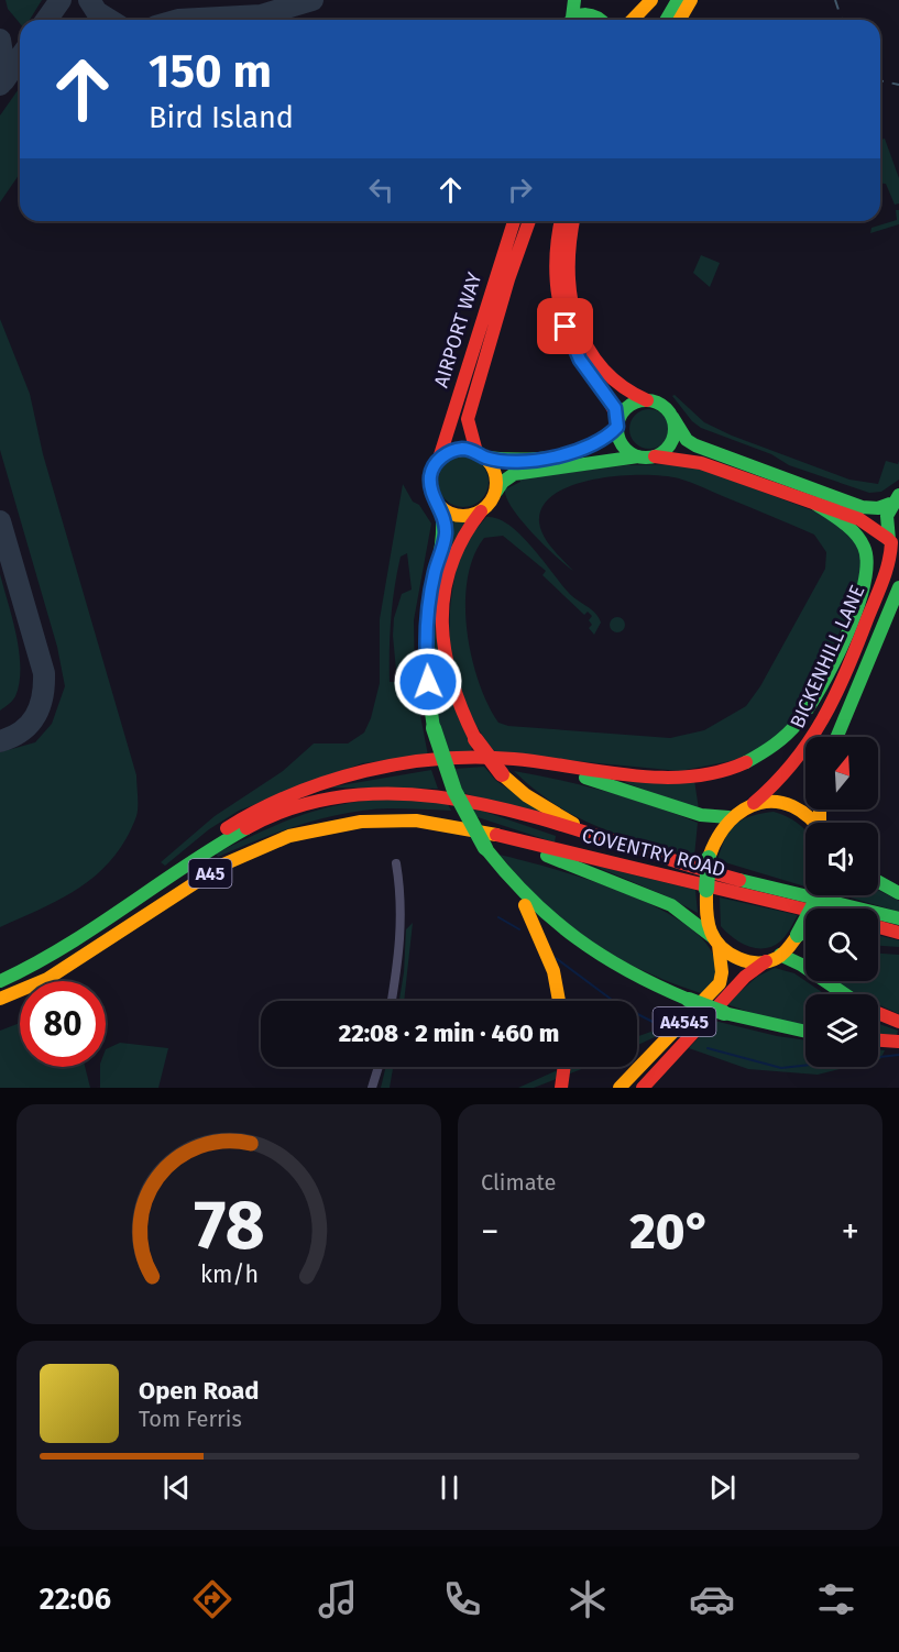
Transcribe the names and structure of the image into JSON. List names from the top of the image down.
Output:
{
  "streets": {
    "main road": [
      "AIRPORT WAY",
      "BICKENHILL LANE",
      "COVENTRY ROAD",
      "A45",
      "A4545"
    ]
  },
  "crossings": [
    ["COVENTRY ROAD", "A45"]
  ],
  "north": "top",
  "page": {
    "turn": ["150 m", "Bird Island"],
    "limit": "80",
    "trip": "22:08 · 2 min · 460 m",
    "tile": "Climate",
    "heat": ["−", "20°", "+"],
    "song": ["Open Road", "Tom Ferris"],
    "tabs": "22:06",
    "gauge": ["78", "km/h"]
  }
}
